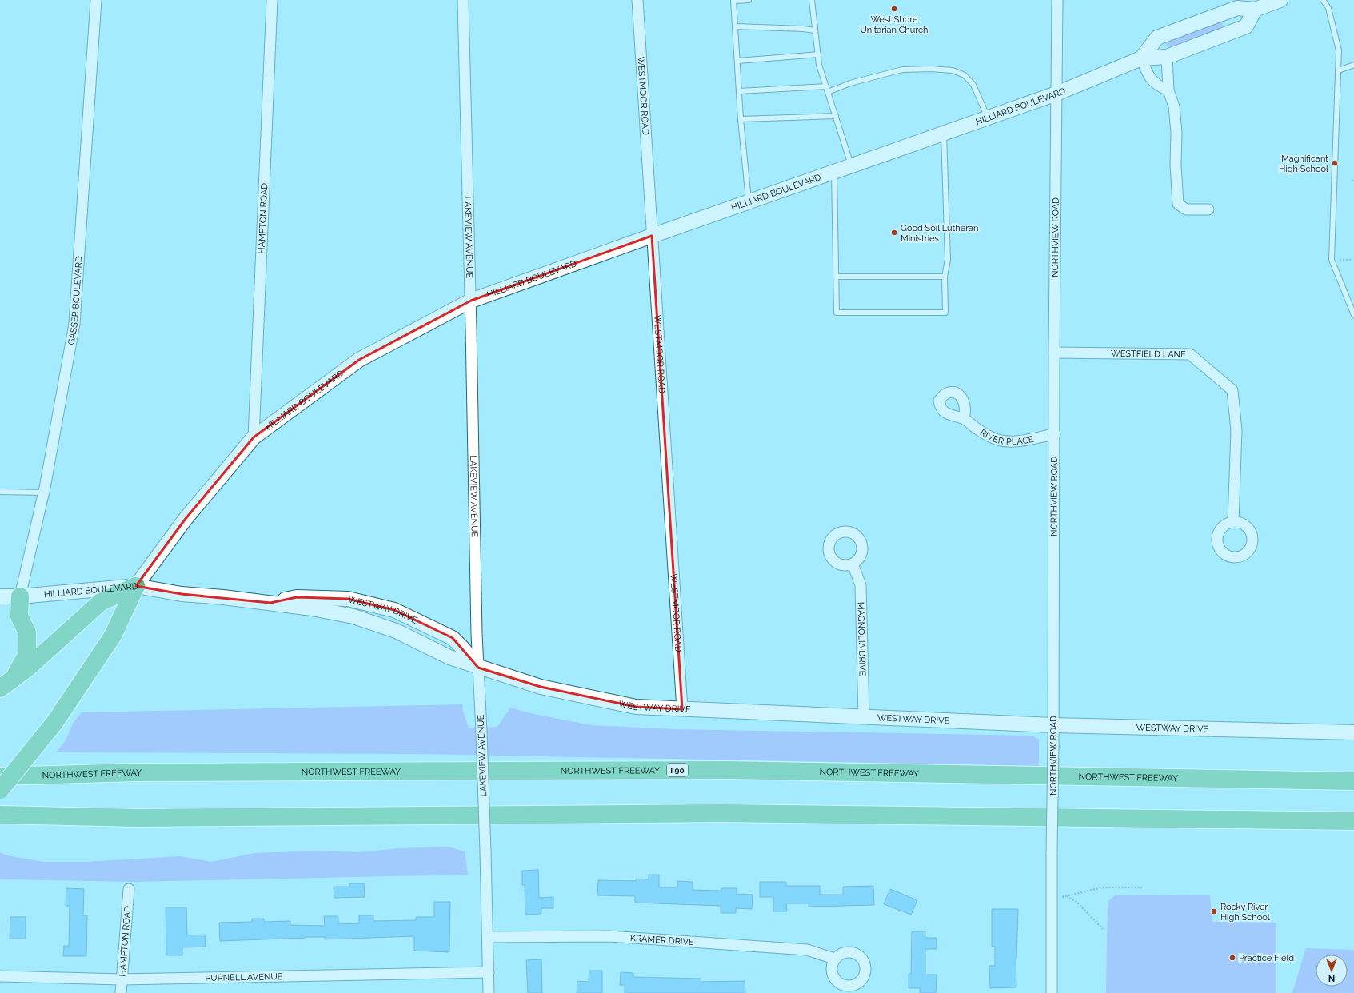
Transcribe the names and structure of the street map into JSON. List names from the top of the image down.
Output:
{
  "streets": {
    "highway": ["I 90", "NORTHWEST FREEWAY"],
    "main road": ["HILLIARD BOULEVARD", "WESTWAY DRIVE"],
    "street": [
      "WESTMOOR ROAD",
      "HAMPTON ROAD",
      "LAKEVIEW AVENUE",
      "NORTHVIEW ROAD",
      "GASSER BOULEVARD",
      "WESTFIELD LANE",
      "RIVER PLACE",
      "MAGNOLIA DRIVE",
      "KRAMER DRIVE",
      "PURNELL AVENUE"
    ]
  },
  "crossings": [
    ["WESTMOOR ROAD", "HILLIARD BOULEVARD"],
    ["WESTMOOR ROAD", "WESTWAY DRIVE"],
    ["HILLIARD BOULEVARD", "HAMPTON ROAD"],
    ["HILLIARD BOULEVARD", "LAKEVIEW AVENUE"],
    ["HILLIARD BOULEVARD", "NORTHVIEW ROAD"],
    ["HILLIARD BOULEVARD", "GASSER BOULEVARD"],
    ["HILLIARD BOULEVARD", "WESTWAY DRIVE"],
    ["HAMPTON ROAD", "PURNELL AVENUE"],
    ["LAKEVIEW AVENUE", "WESTWAY DRIVE"],
    ["LAKEVIEW AVENUE", "KRAMER DRIVE"],
    ["LAKEVIEW AVENUE", "PURNELL AVENUE"],
    ["NORTHVIEW ROAD", "WESTFIELD LANE"],
    ["NORTHVIEW ROAD", "RIVER PLACE"],
    ["NORTHVIEW ROAD", "WESTWAY DRIVE"],
    ["WESTWAY DRIVE", "MAGNOLIA DRIVE"]
  ],
  "places": [
    "West Shore Unitarian Church",
    "Magnificant High School",
    "Good Soil Lutheran Ministries",
    "Rocky River High School",
    "Practice Field"
  ],
  "north": "bottom"
}
